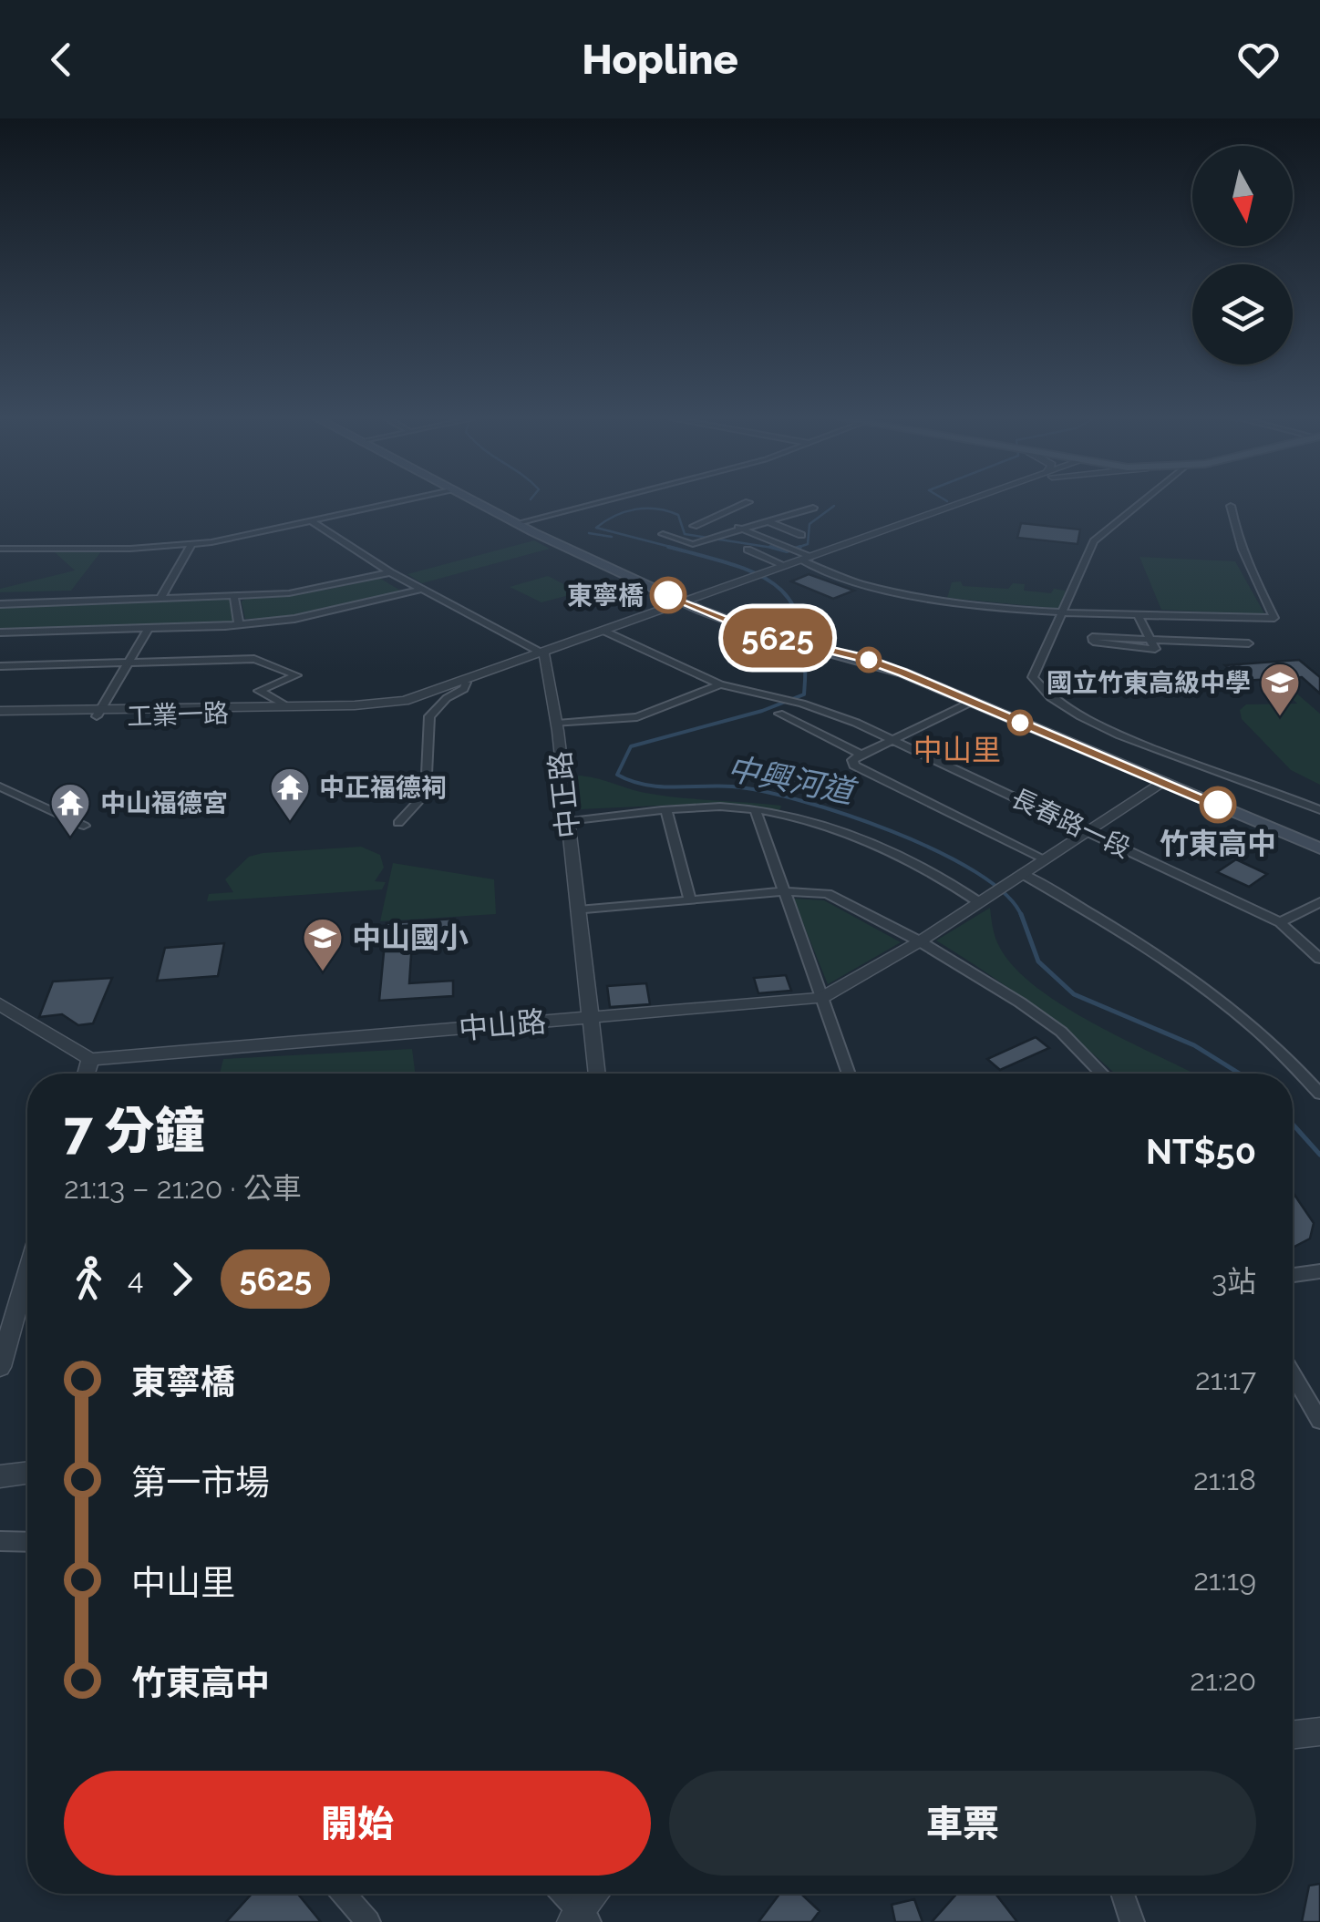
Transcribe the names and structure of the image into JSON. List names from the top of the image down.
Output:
{
  "streets": {
    "street": [
      "工業一路",
      "中正路",
      "長春路一段",
      "中山路"
    ]
  },
  "crossings": [
    ["工業一路", "中正路"],
    ["中正路", "中山路"]
  ],
  "districts": ["中山里"],
  "water": ["中興河道"],
  "places": {
    "other": ["東寧橋", "竹東高中"],
    "school or university": ["國立竹東高級中學", "中山國小"],
    "temple": ["中正福德祠", "中山福德宮"]
  },
  "lines": ["bus line 5625"],
  "north": "bottom",
  "page": {
    "header": "Hopline",
    "on_map": "5625",
    "heading": ["7 分鐘", "21:13 – 21:20 · 公車", "NT$50"],
    "legs": ["4", "5625", "3站"],
    "list": [
      {
        "name": "東寧橋",
        "value": "21:17"
      },
      {
        "name": "第一市場",
        "value": "21:18"
      },
      {
        "name": "中山里",
        "value": "21:19"
      },
      {
        "name": "竹東高中",
        "value": "21:20"
      }
    ],
    "buttons": ["開始", "車票"]
  }
}
